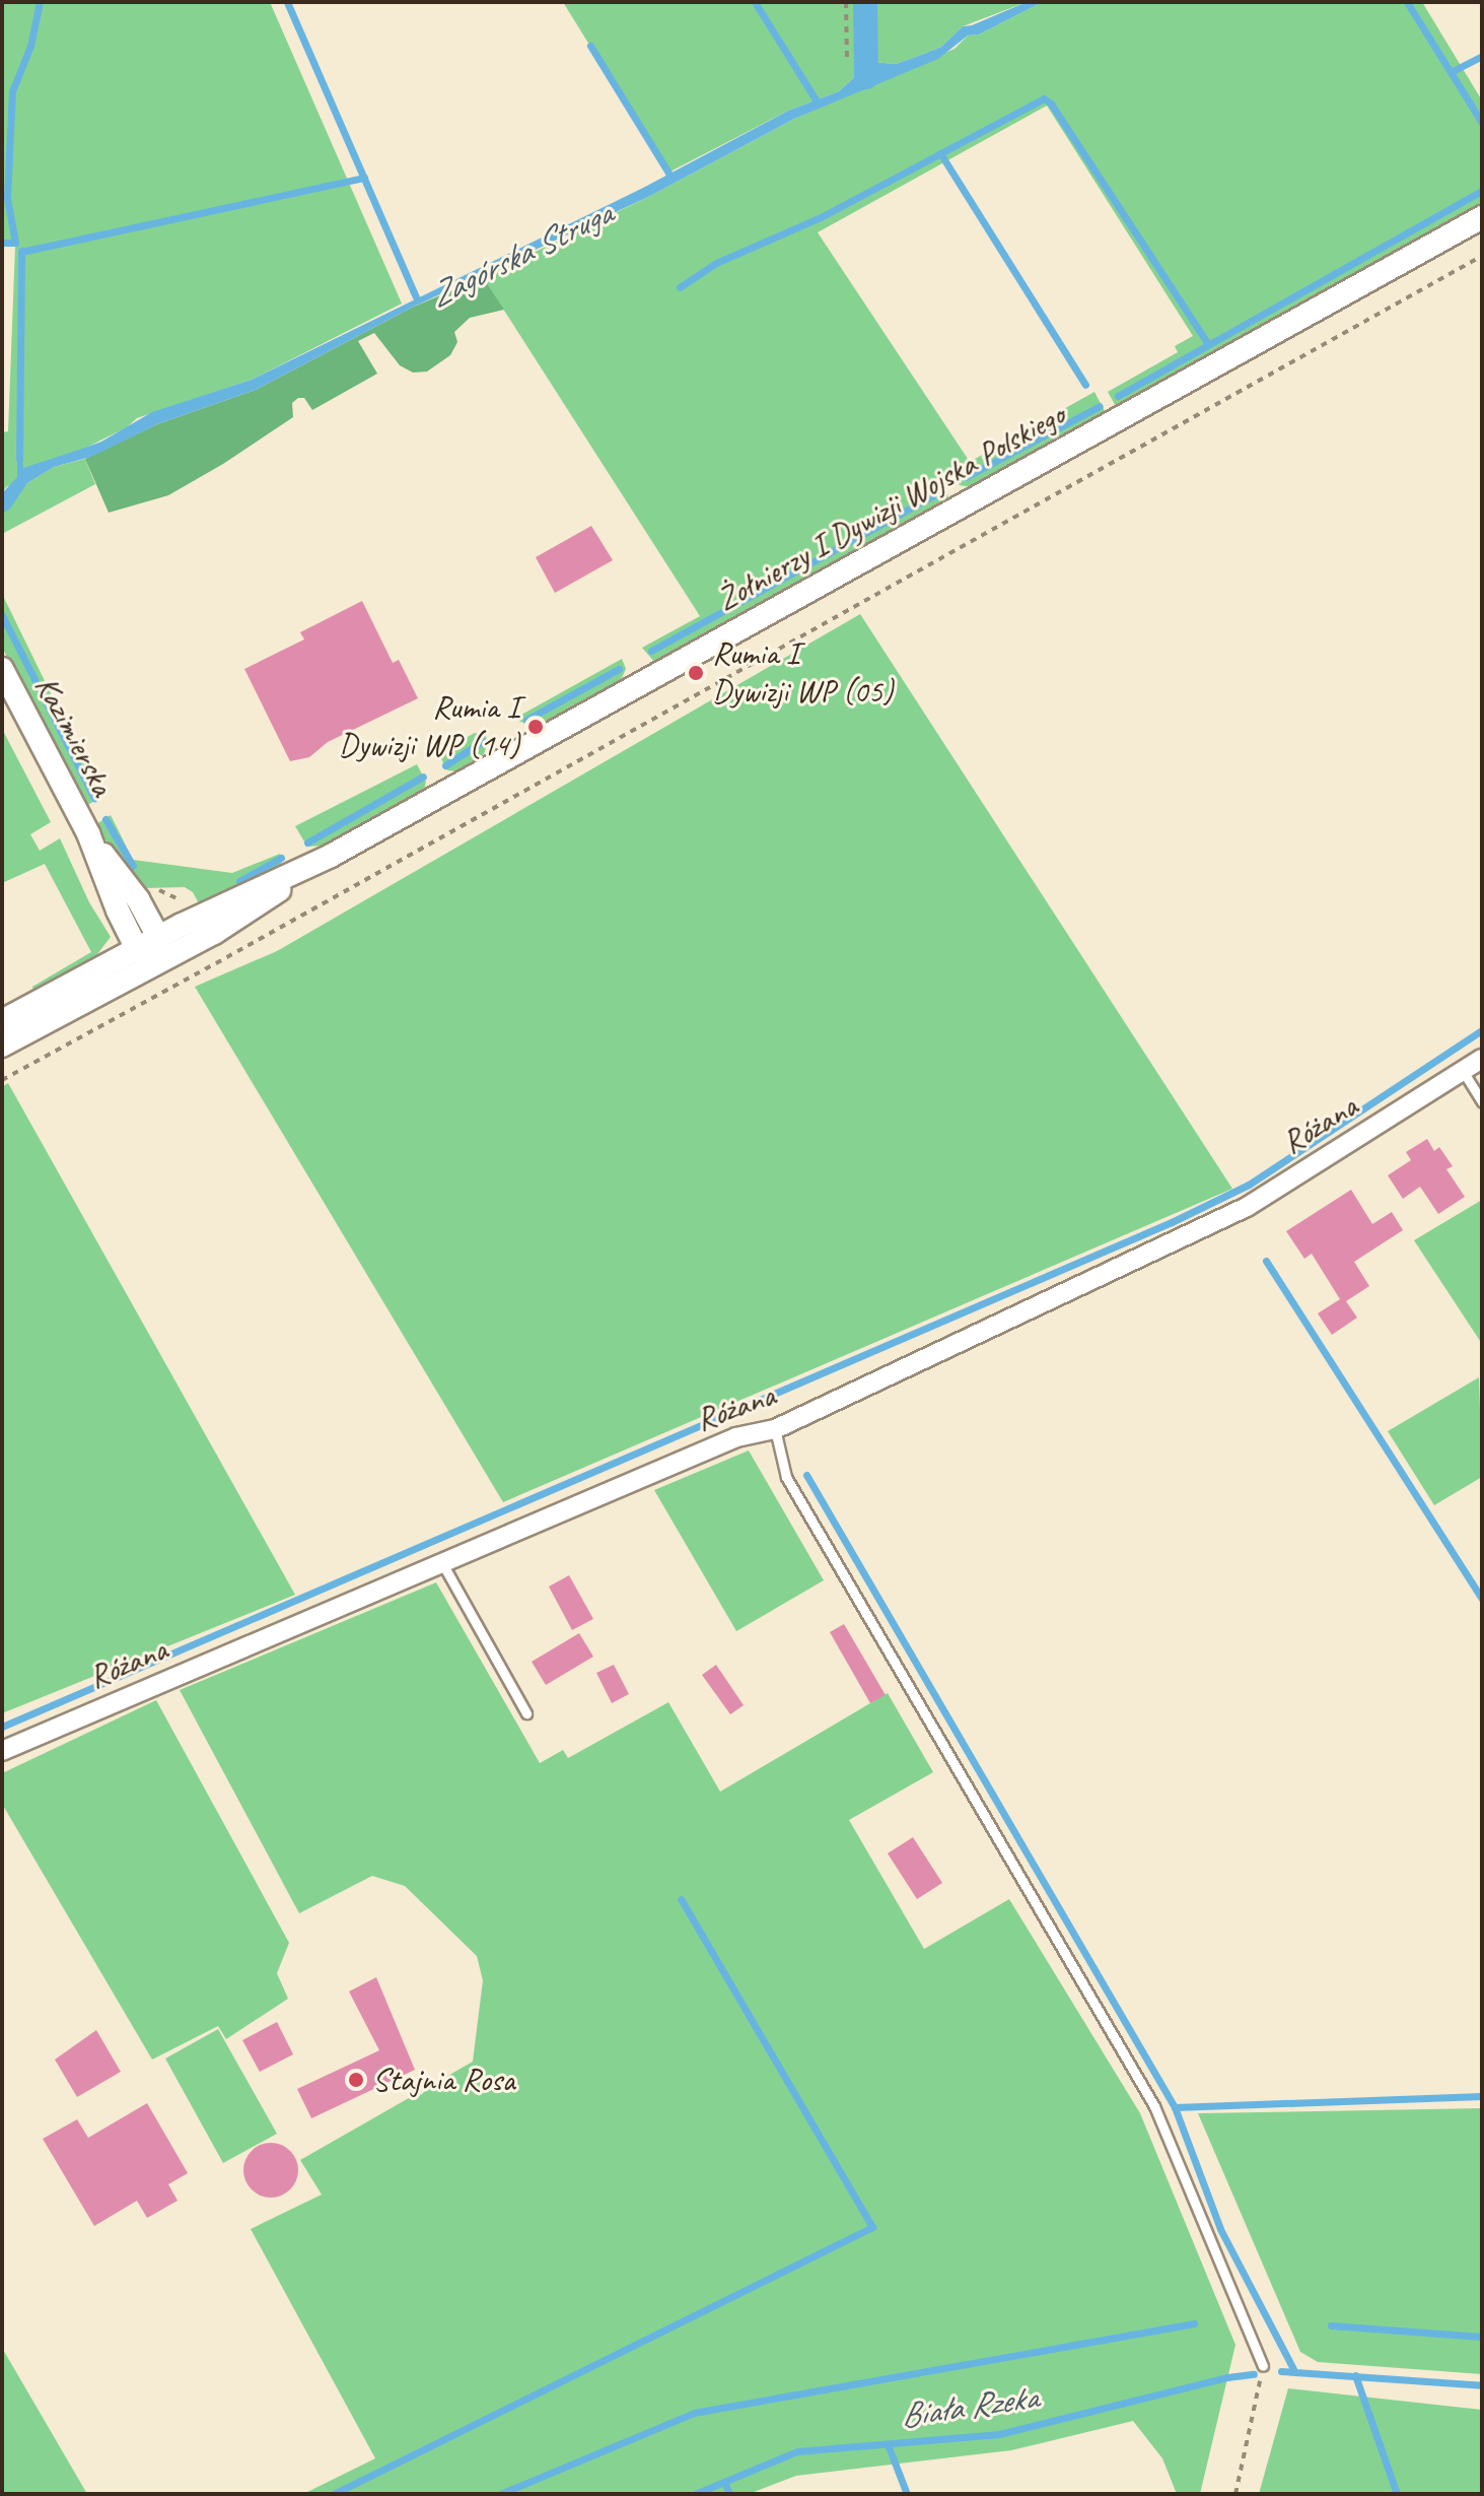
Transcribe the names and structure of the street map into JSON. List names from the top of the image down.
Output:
{
  "streets": {
    "street": ["Żołnierzy I Dywizji Wojska Polskiego", "Kazimierska", "Różana"]
  },
  "crossings": [
    ["Żołnierzy I Dywizji Wojska Polskiego", "Kazimierska"]
  ],
  "water": ["Zagórska Struga", "Biała Rzeka"],
  "places": ["Rumia I Dywizji WP (05)", "Rumia I Dywizji WP (14)", "Stajnia Rosa"]
}
